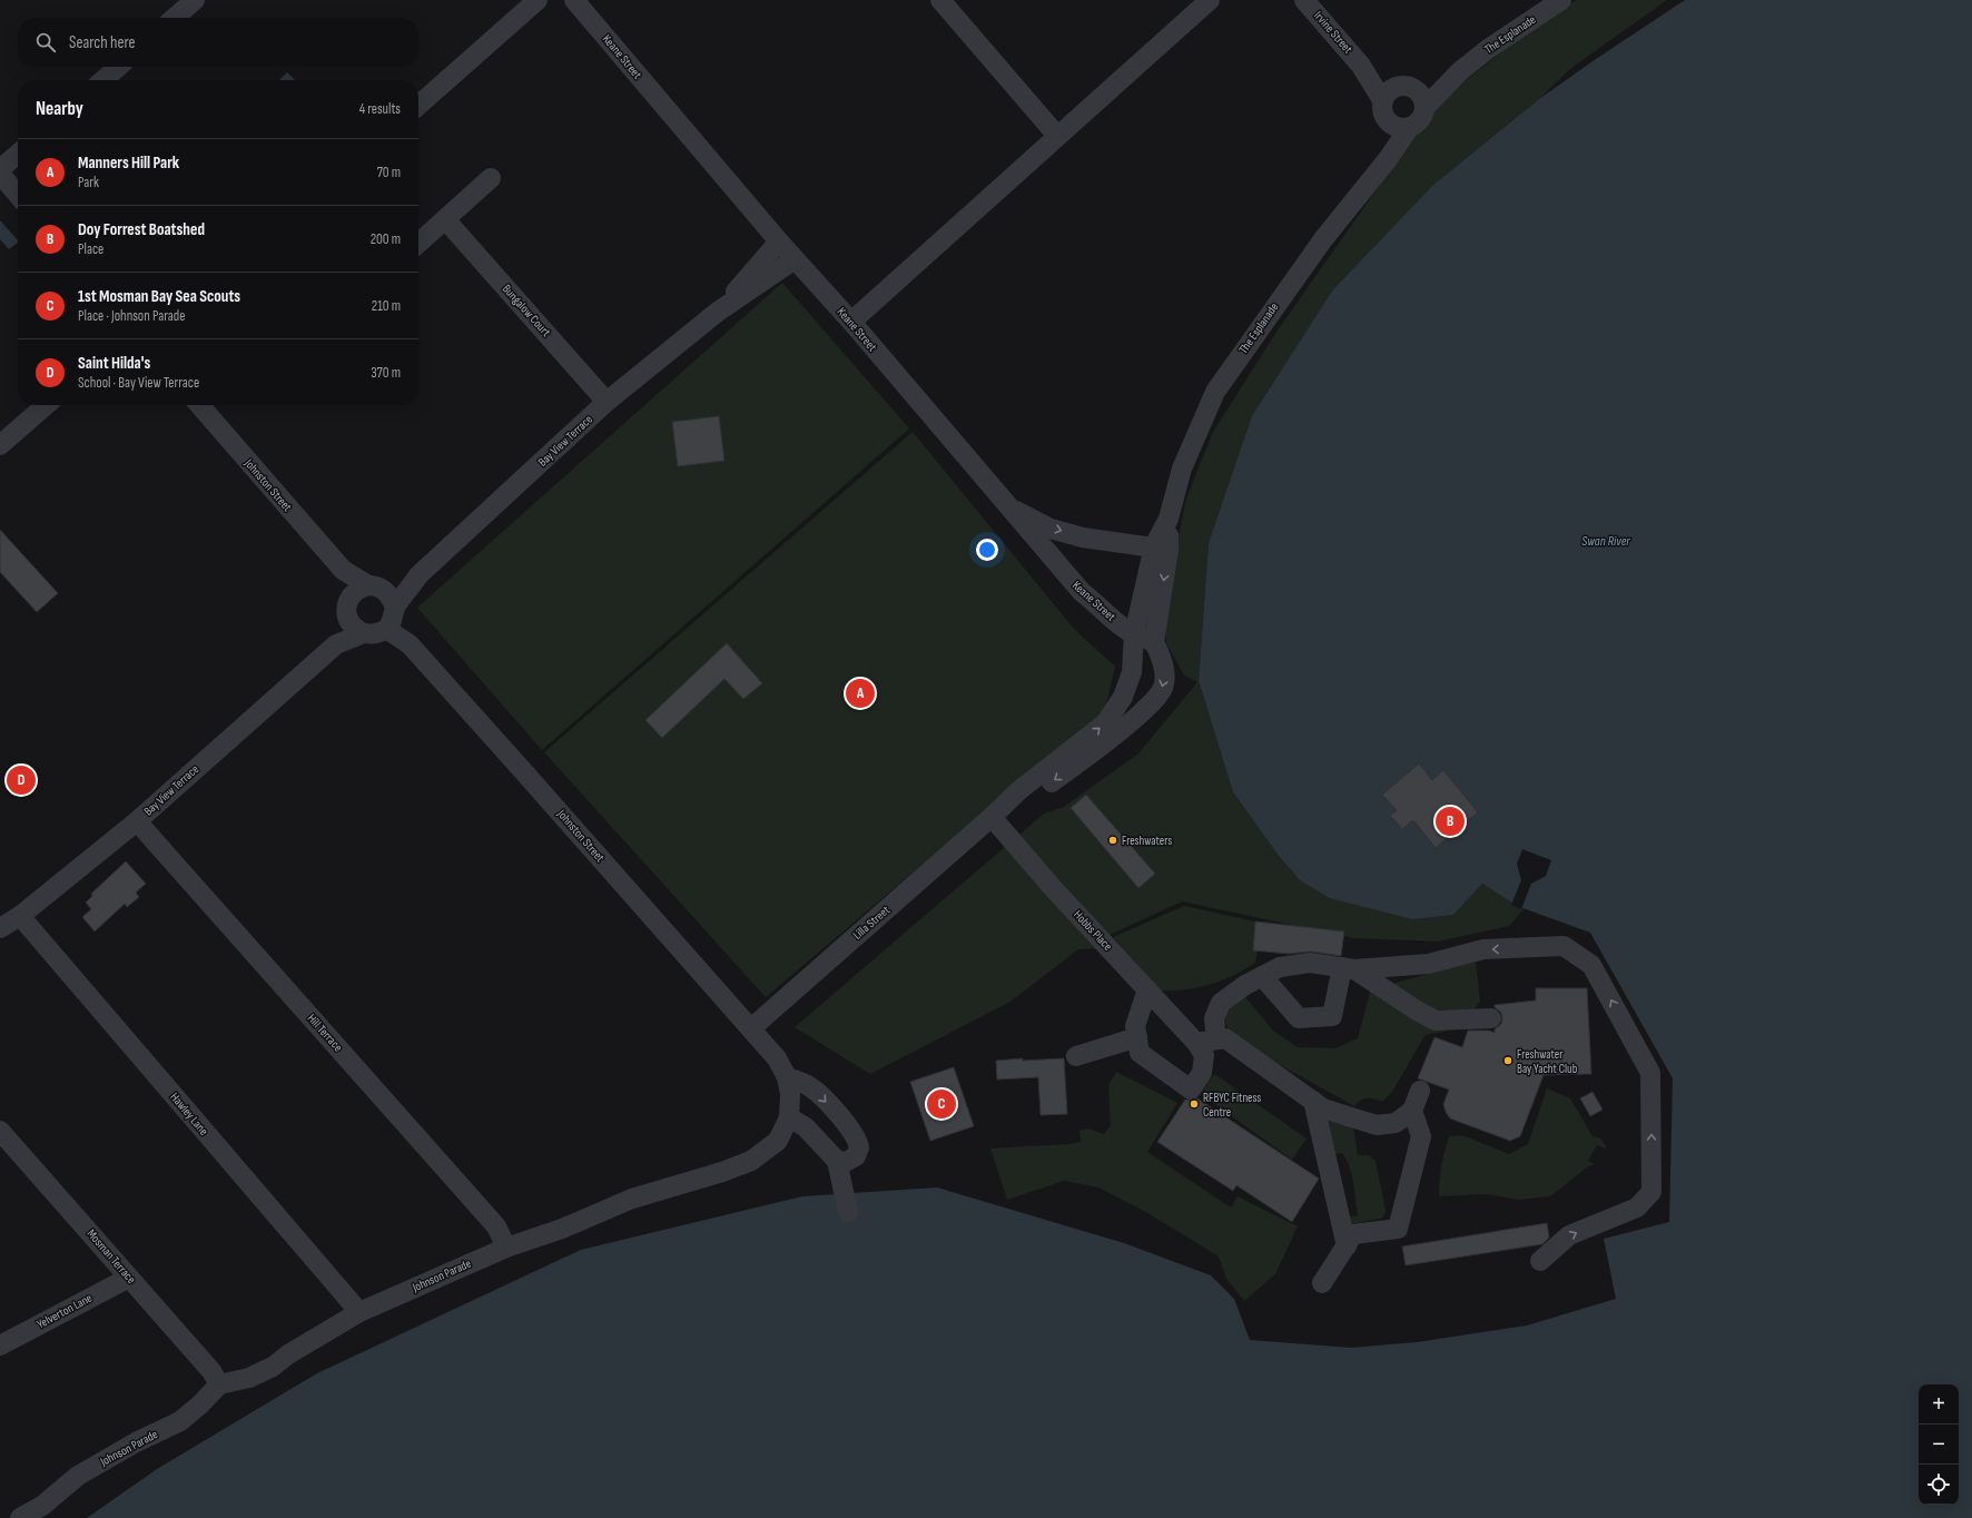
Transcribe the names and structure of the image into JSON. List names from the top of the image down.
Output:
{
  "streets": {
    "street": [
      "Irvine Street",
      "The Esplanade",
      "Keane Street",
      "Bungalow Court",
      "Bay View Terrace",
      "Johnston Street",
      "Lilla Street",
      "Hobbs Place",
      "Hill Terrace",
      "Hawley Lane",
      "Mosman Terrace",
      "Johnson Parade",
      "Yelverton Lane"
    ]
  },
  "crossings": [
    ["Irvine Street", "The Esplanade"],
    ["The Esplanade", "Keane Street"],
    ["The Esplanade", "Lilla Street"],
    ["Keane Street", "Bay View Terrace"],
    ["Keane Street", "Lilla Street"],
    ["Bungalow Court", "Bay View Terrace"],
    ["Bay View Terrace", "Johnston Street"],
    ["Bay View Terrace", "Hill Terrace"],
    ["Bay View Terrace", "Hawley Lane"],
    ["Johnston Street", "Lilla Street"],
    ["Johnston Street", "Johnson Parade"],
    ["Lilla Street", "Hobbs Place"],
    ["Lilla Street", "Johnson Parade"],
    ["Hill Terrace", "Johnson Parade"],
    ["Hawley Lane", "Johnson Parade"],
    ["Mosman Terrace", "Johnson Parade"],
    ["Mosman Terrace", "Yelverton Lane"]
  ],
  "water": ["Swan River"],
  "places": ["Freshwaters", "Freshwater Bay Yacht Club", "RFBYC Fitness Centre"],
  "page": {
    "search": "Search here",
    "heading": ["Nearby", "4 results"],
    "list": [
      {
        "mark": "A",
        "name": "Manners Hill Park",
        "note": "Park",
        "value": "70 m"
      },
      {
        "mark": "B",
        "name": "Doy Forrest Boatshed",
        "note": "Place",
        "value": "200 m"
      },
      {
        "mark": "C",
        "name": "1st Mosman Bay Sea Scouts",
        "note": "Place · Johnson Parade",
        "value": "210 m"
      },
      {
        "mark": "D",
        "name": "Saint Hilda's",
        "note": "School · Bay View Terrace",
        "value": "370 m"
      }
    ],
    "pins": [
      "A",
      "D",
      "B",
      "C"
    ],
    "map_buttons": ["+", "−"]
  }
}
